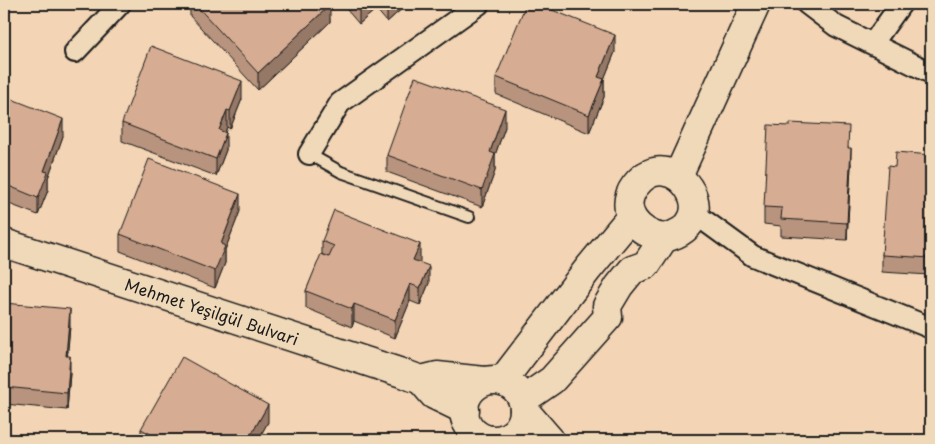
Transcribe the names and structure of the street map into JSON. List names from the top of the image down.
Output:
{
  "streets": {
    "street": ["Mehmet Yeşilgül Bulvari"]
  }
}
